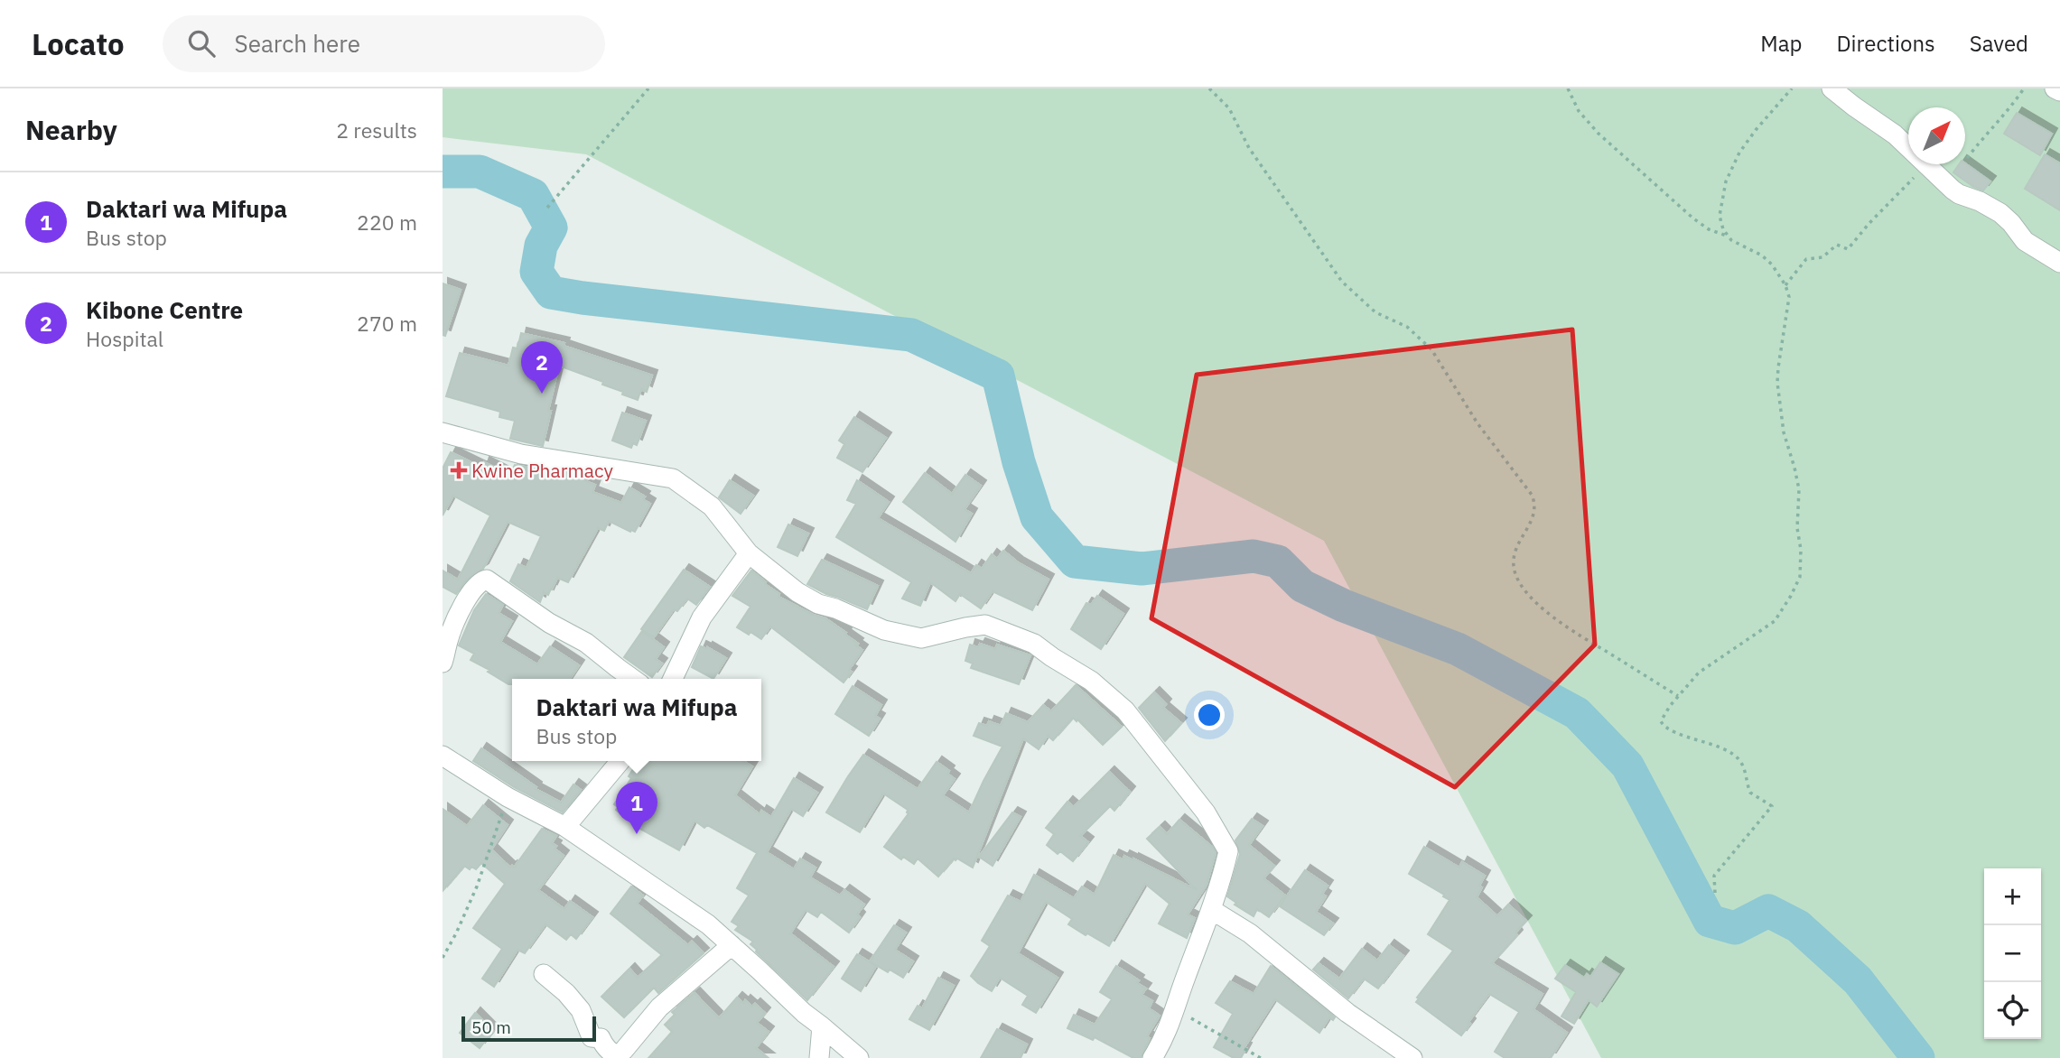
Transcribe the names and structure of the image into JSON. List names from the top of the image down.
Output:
{
  "places": {
    "health": ["Kwine Pharmacy"]
  },
  "scale_bar": "50 m",
  "north": "top right",
  "page": {
    "header": "Locato",
    "search": "Search here",
    "nav": ["Map", "Directions", "Saved"],
    "heading": ["Nearby", "2 results"],
    "list": [
      {
        "mark": "1",
        "name": "Daktari wa Mifupa",
        "note": "Bus stop",
        "value": "220 m"
      },
      {
        "mark": "2",
        "name": "Kibone Centre",
        "note": "Hospital",
        "value": "270 m"
      }
    ],
    "pins": ["2", "1"],
    "popup": ["Daktari wa Mifupa", "Bus stop"],
    "map_buttons": ["+", "−"],
    "scale": "50 m"
  }
}
